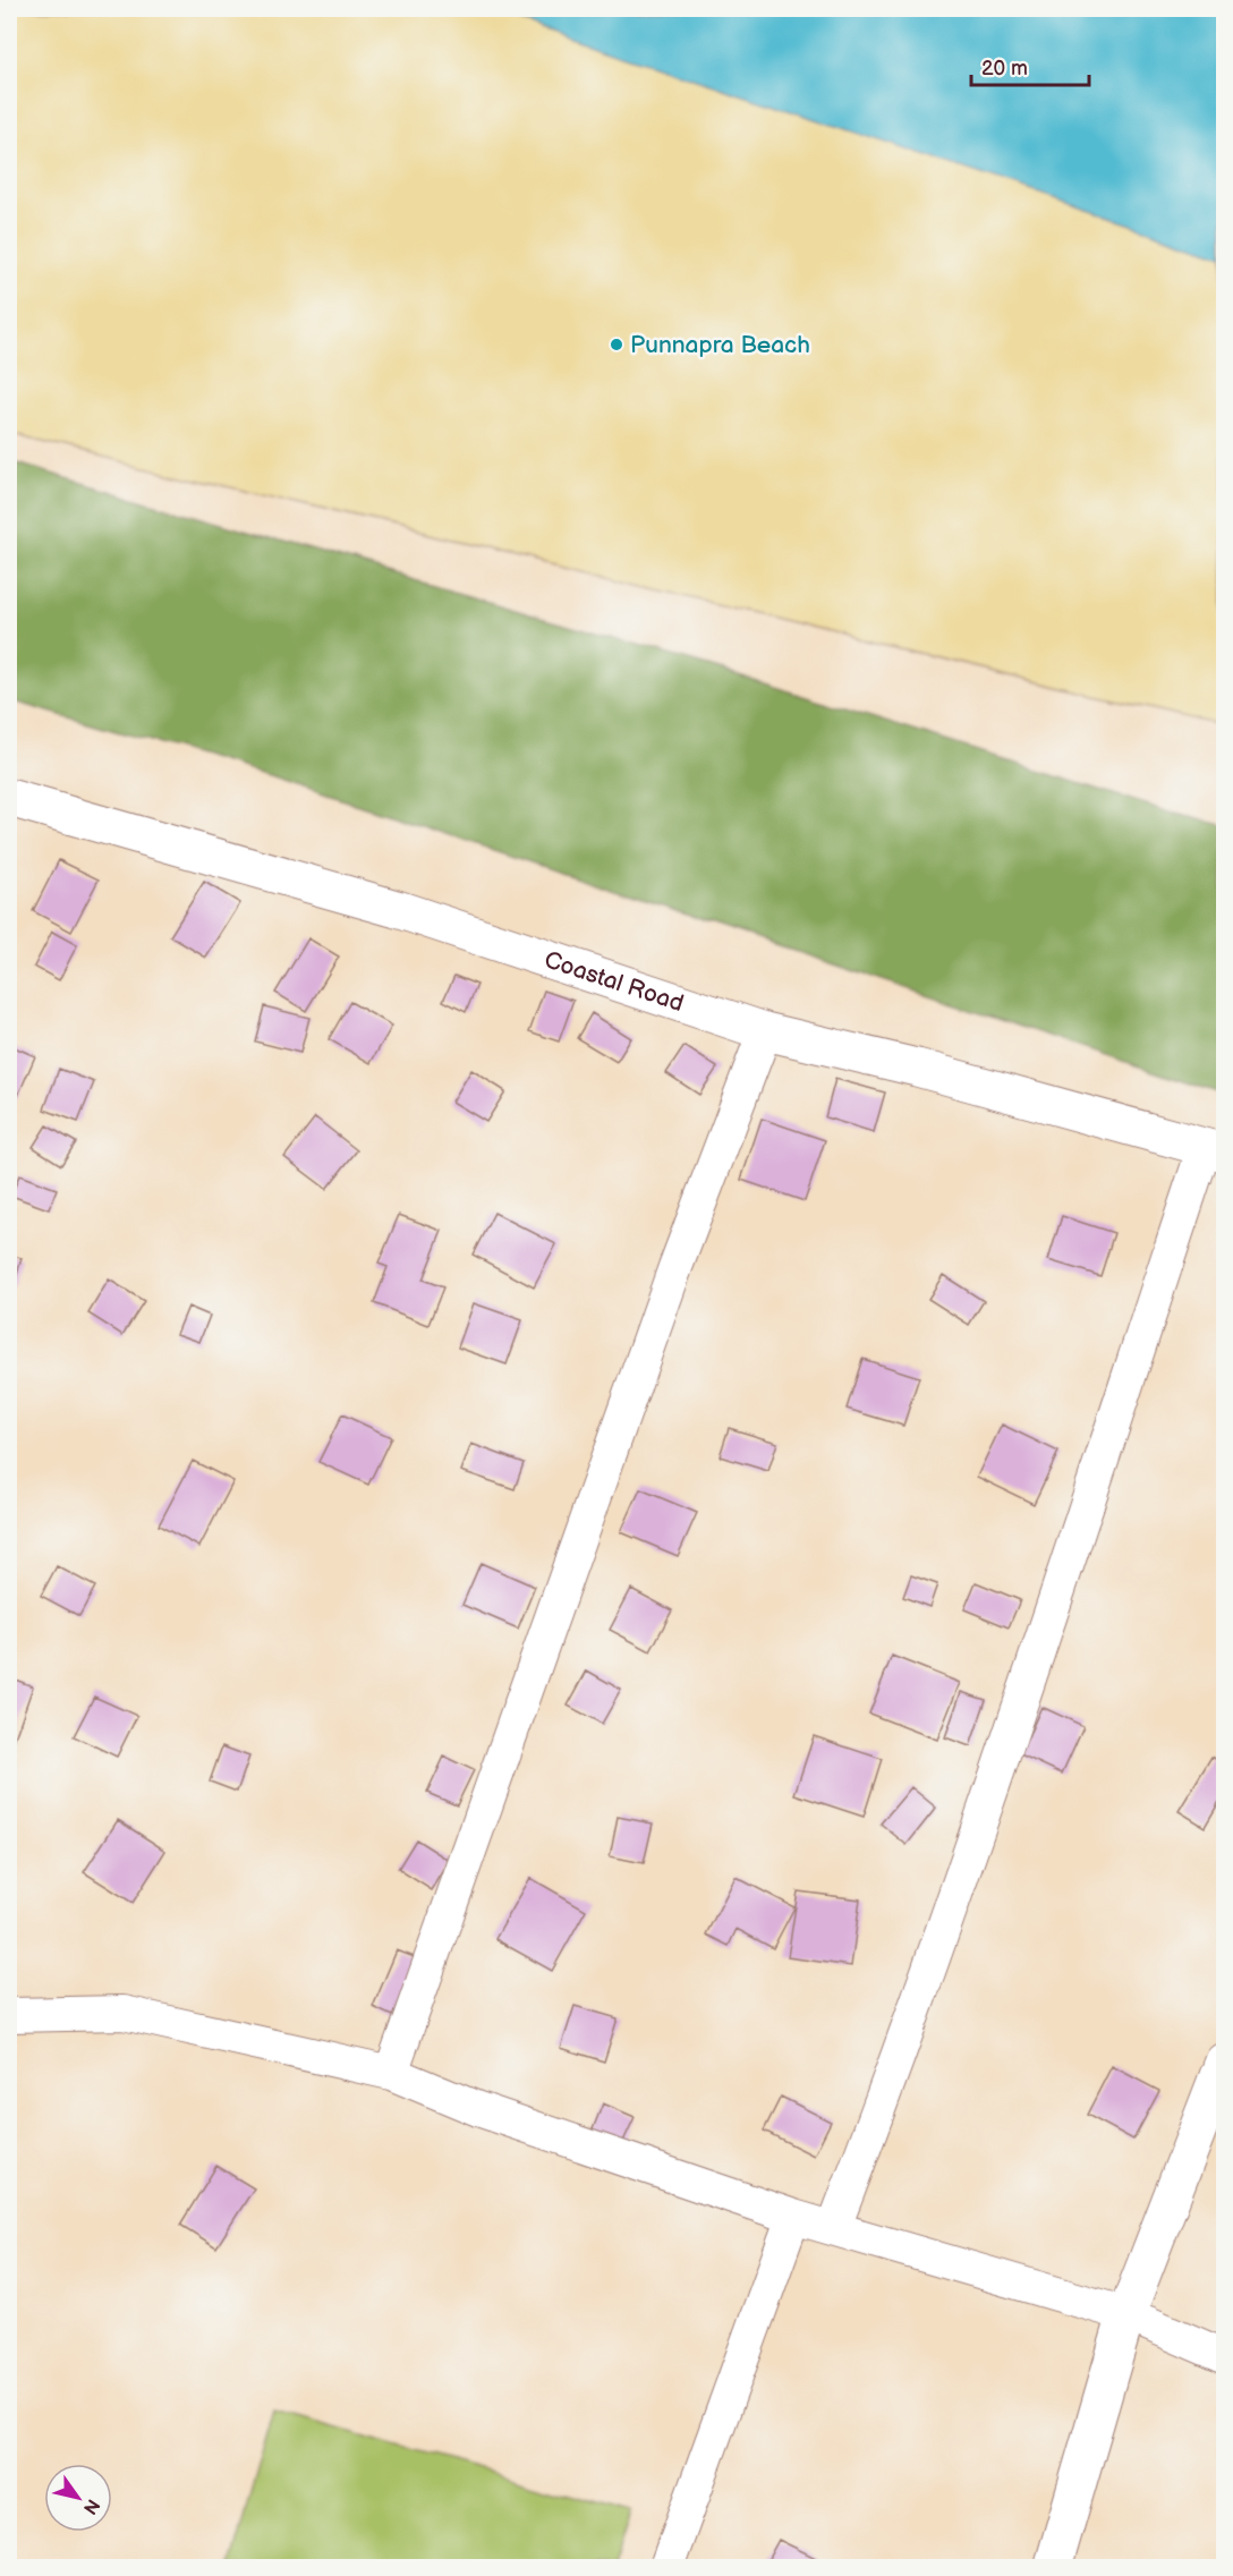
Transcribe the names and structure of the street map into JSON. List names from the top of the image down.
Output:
{
  "streets": {
    "street": ["Coastal Road"]
  },
  "places": ["Punnapra Beach"],
  "scale_bar": "20 m",
  "north": "bottom right"
}
